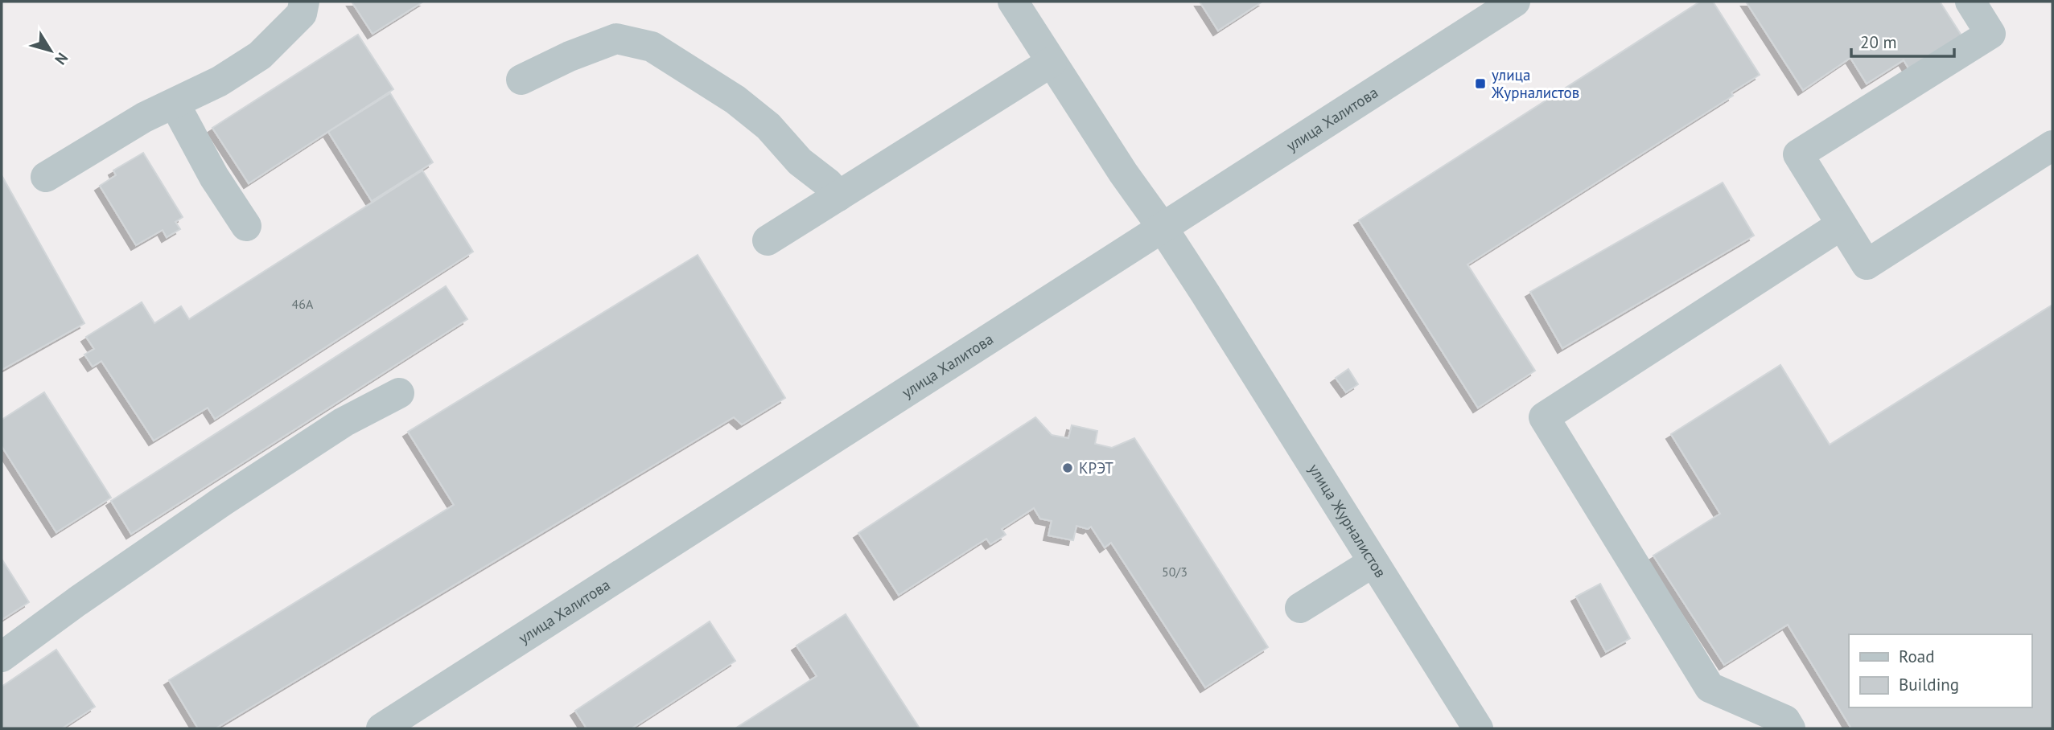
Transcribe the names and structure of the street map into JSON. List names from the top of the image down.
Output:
{
  "streets": {
    "street": ["улица Халитова", "улица Журналистов"]
  },
  "crossings": [
    ["улица Халитова", "улица Журналистов"]
  ],
  "places": {
    "transit": ["улица Журналистов"],
    "other": ["КРЭТ"]
  },
  "house_numbers": ["46А", "50/3"],
  "legend": ["Road", "Building"],
  "scale_bar": "20 m",
  "north": "bottom right"
}
